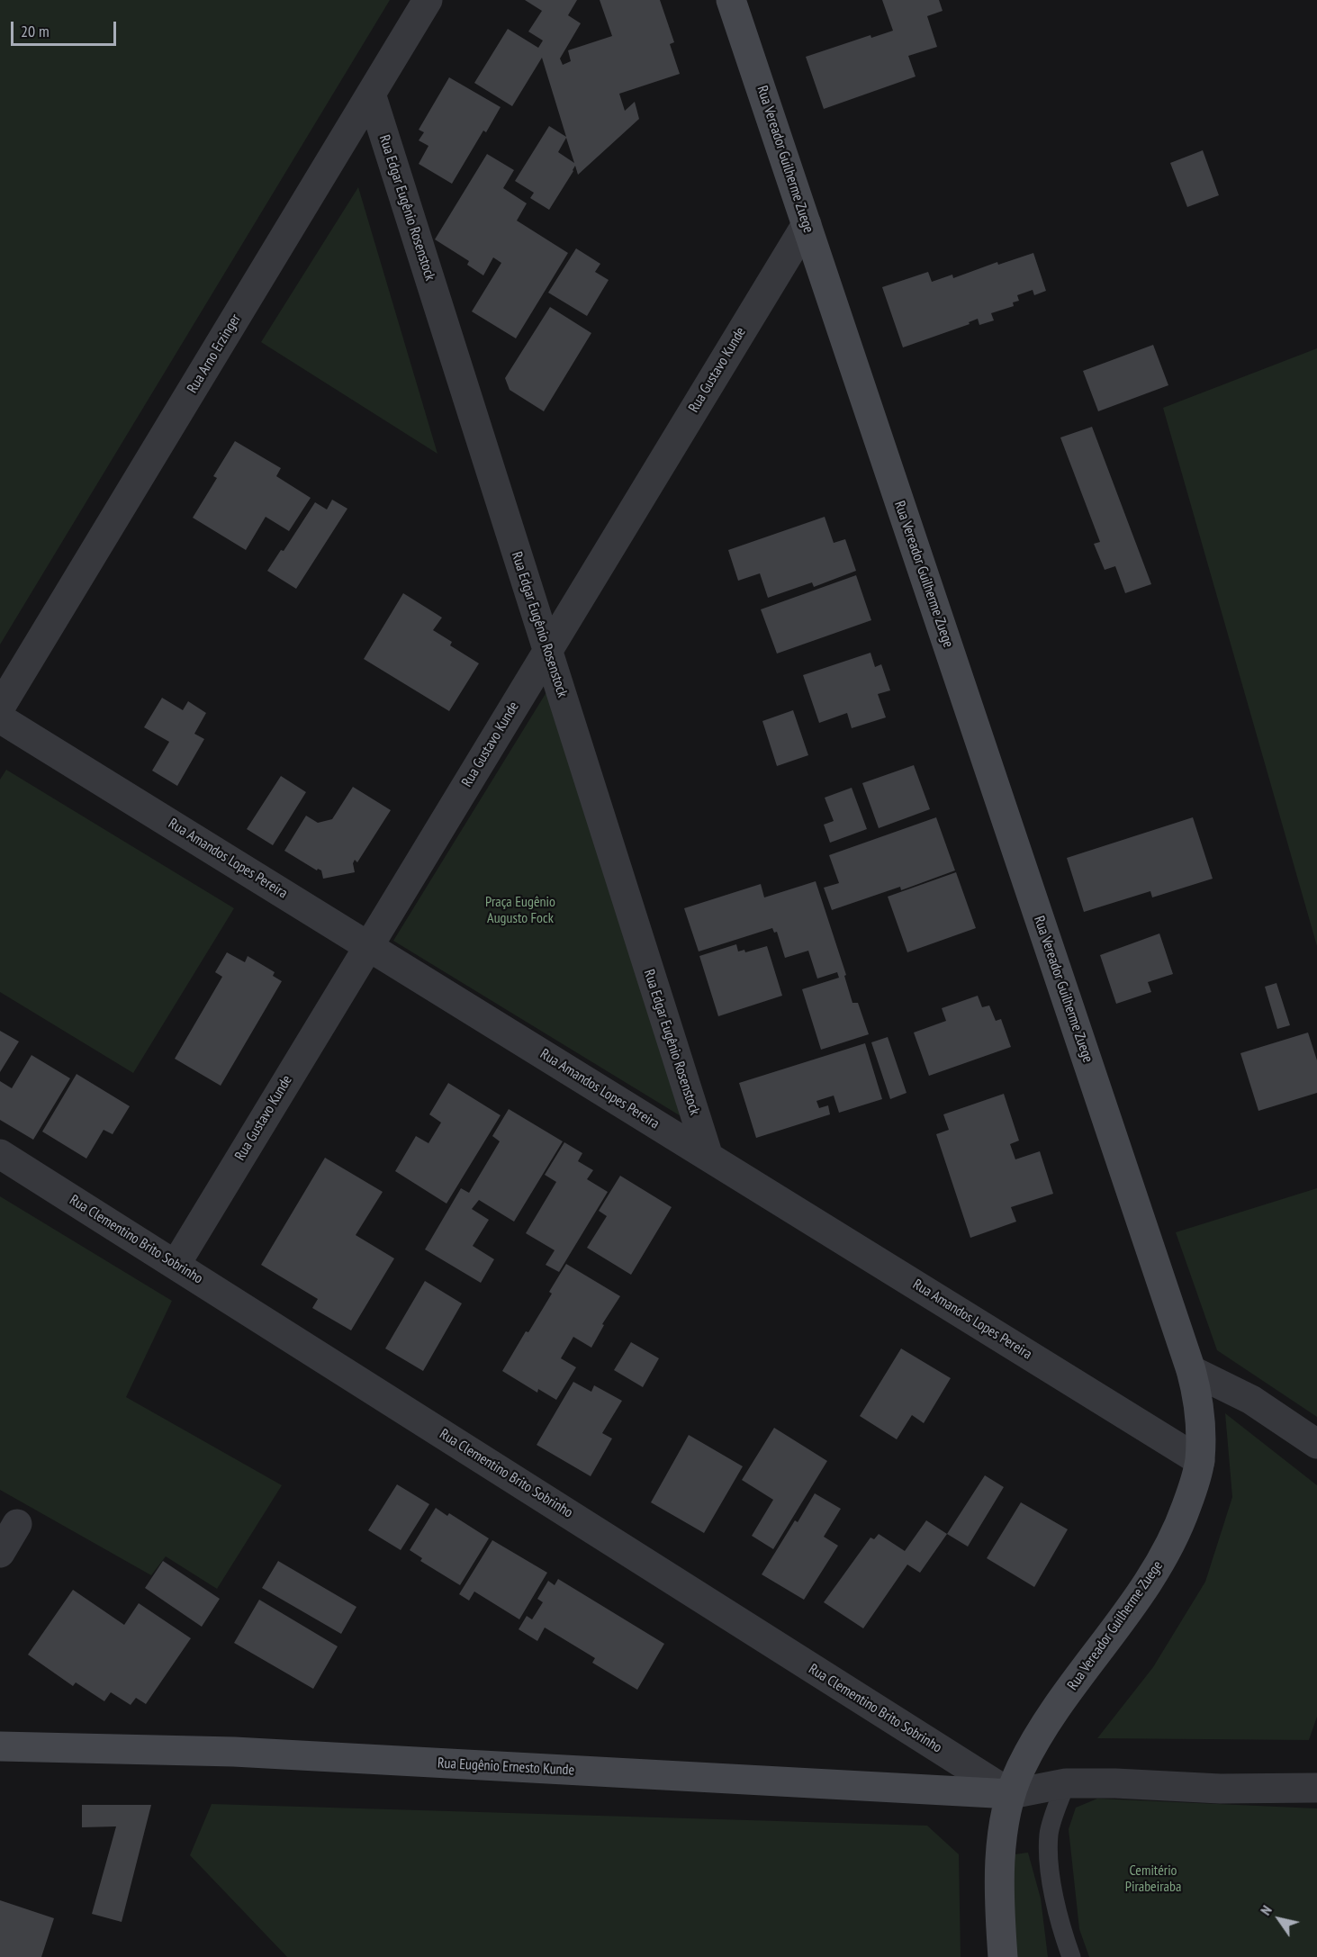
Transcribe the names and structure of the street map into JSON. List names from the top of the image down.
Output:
{
  "streets": {
    "main road": ["Rua Vereador Guilherme Zuege", "Rua Eugênio Ernesto Kunde"],
    "street": [
      "Rua Edgar Eugênio Rosenstock",
      "Rua Arno Erzinger",
      "Rua Gustavo Kunde",
      "Rua Amandos Lopes Pereira",
      "Rua Clementino Brito Sobrinho"
    ]
  },
  "crossings": [
    ["Rua Vereador Guilherme Zuege", "Rua Gustavo Kunde"],
    ["Rua Vereador Guilherme Zuege", "Rua Amandos Lopes Pereira"],
    ["Rua Vereador Guilherme Zuege", "Rua Clementino Brito Sobrinho"],
    ["Rua Vereador Guilherme Zuege", "Rua Eugênio Ernesto Kunde"],
    ["Rua Edgar Eugênio Rosenstock", "Rua Arno Erzinger"],
    ["Rua Edgar Eugênio Rosenstock", "Rua Gustavo Kunde"],
    ["Rua Edgar Eugênio Rosenstock", "Rua Amandos Lopes Pereira"],
    ["Rua Gustavo Kunde", "Rua Amandos Lopes Pereira"],
    ["Rua Gustavo Kunde", "Rua Clementino Brito Sobrinho"],
    ["Rua Clementino Brito Sobrinho", "Rua Eugênio Ernesto Kunde"]
  ],
  "parks": ["Praça Eugênio Augusto Fock", "Cemitério Pirabeiraba"],
  "scale_bar": "20 m",
  "north": "top left"
}
